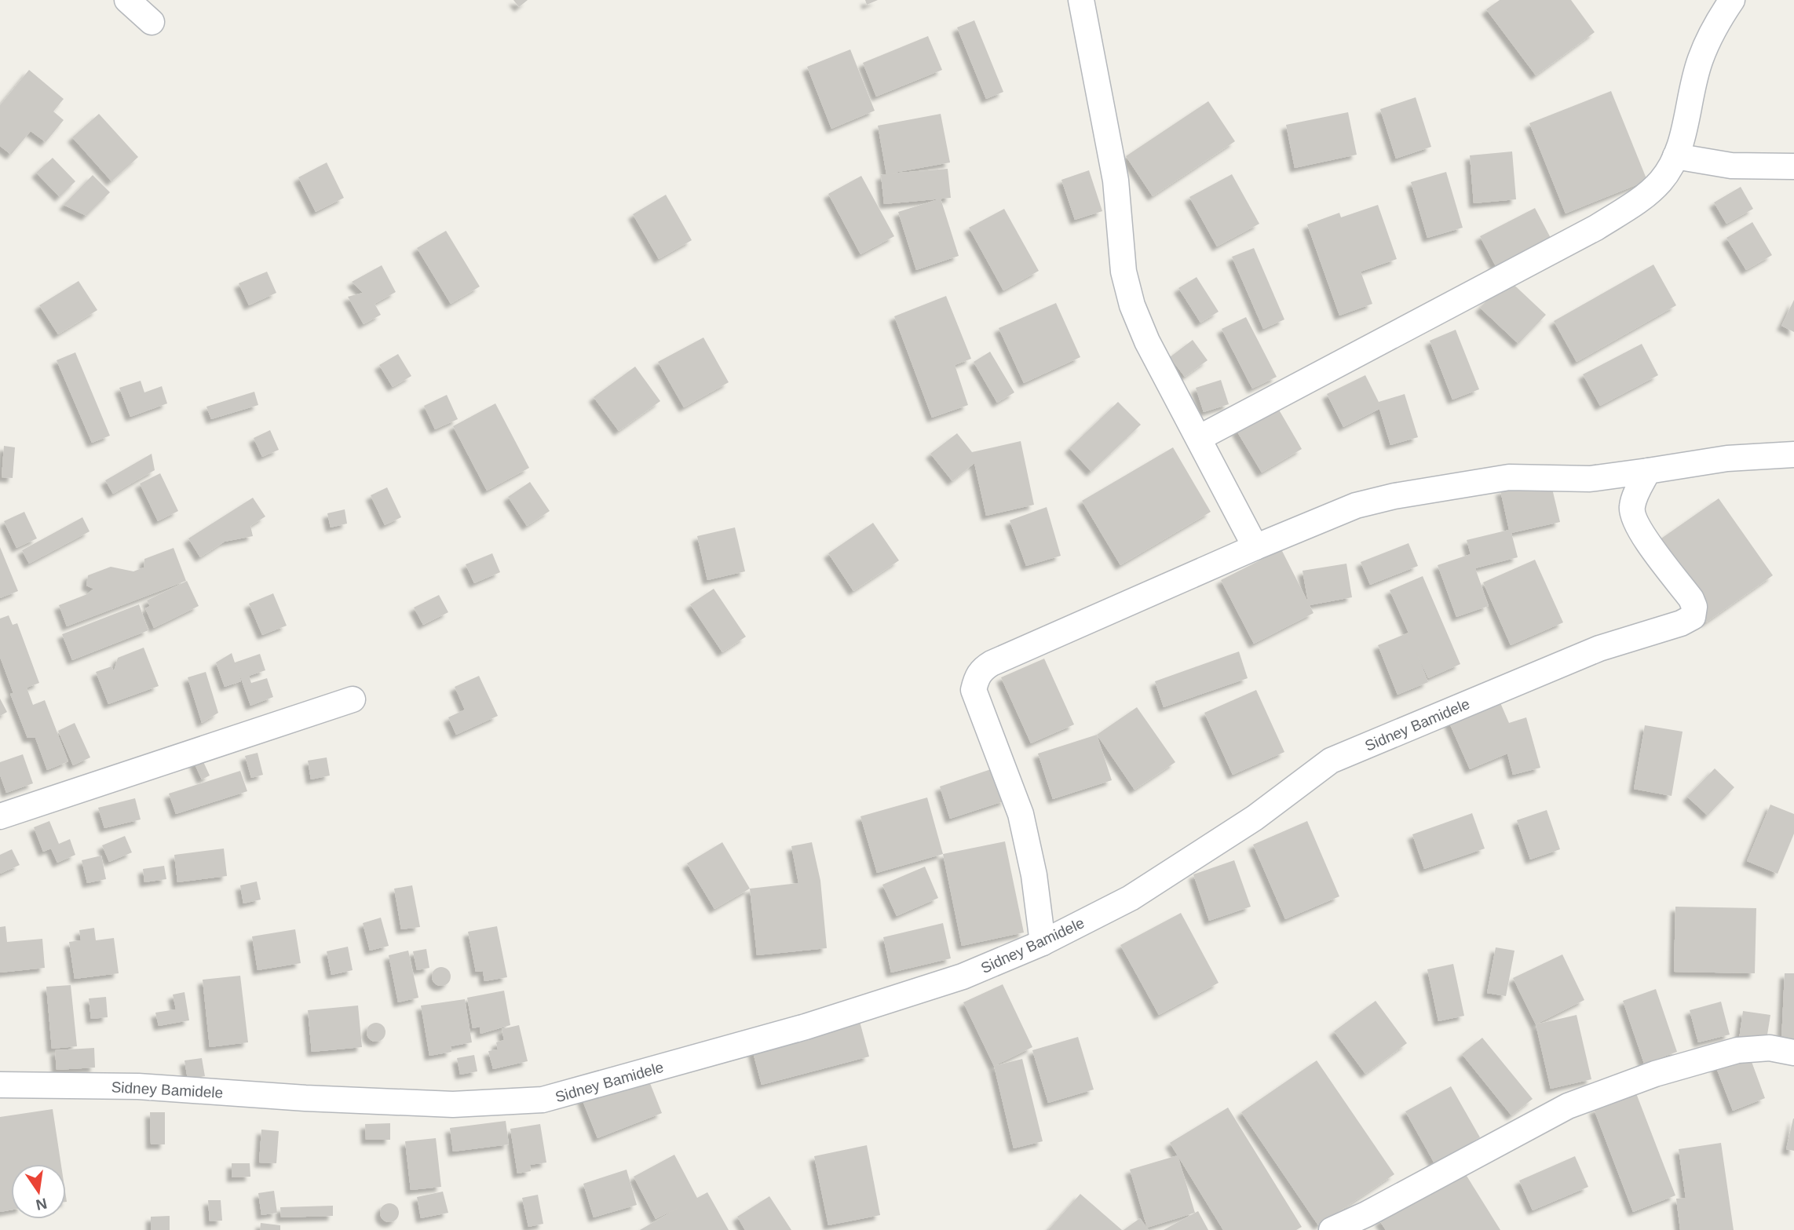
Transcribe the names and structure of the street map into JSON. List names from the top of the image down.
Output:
{
  "streets": {
    "street": ["Sidney Bamidele"]
  },
  "north": "bottom"
}
